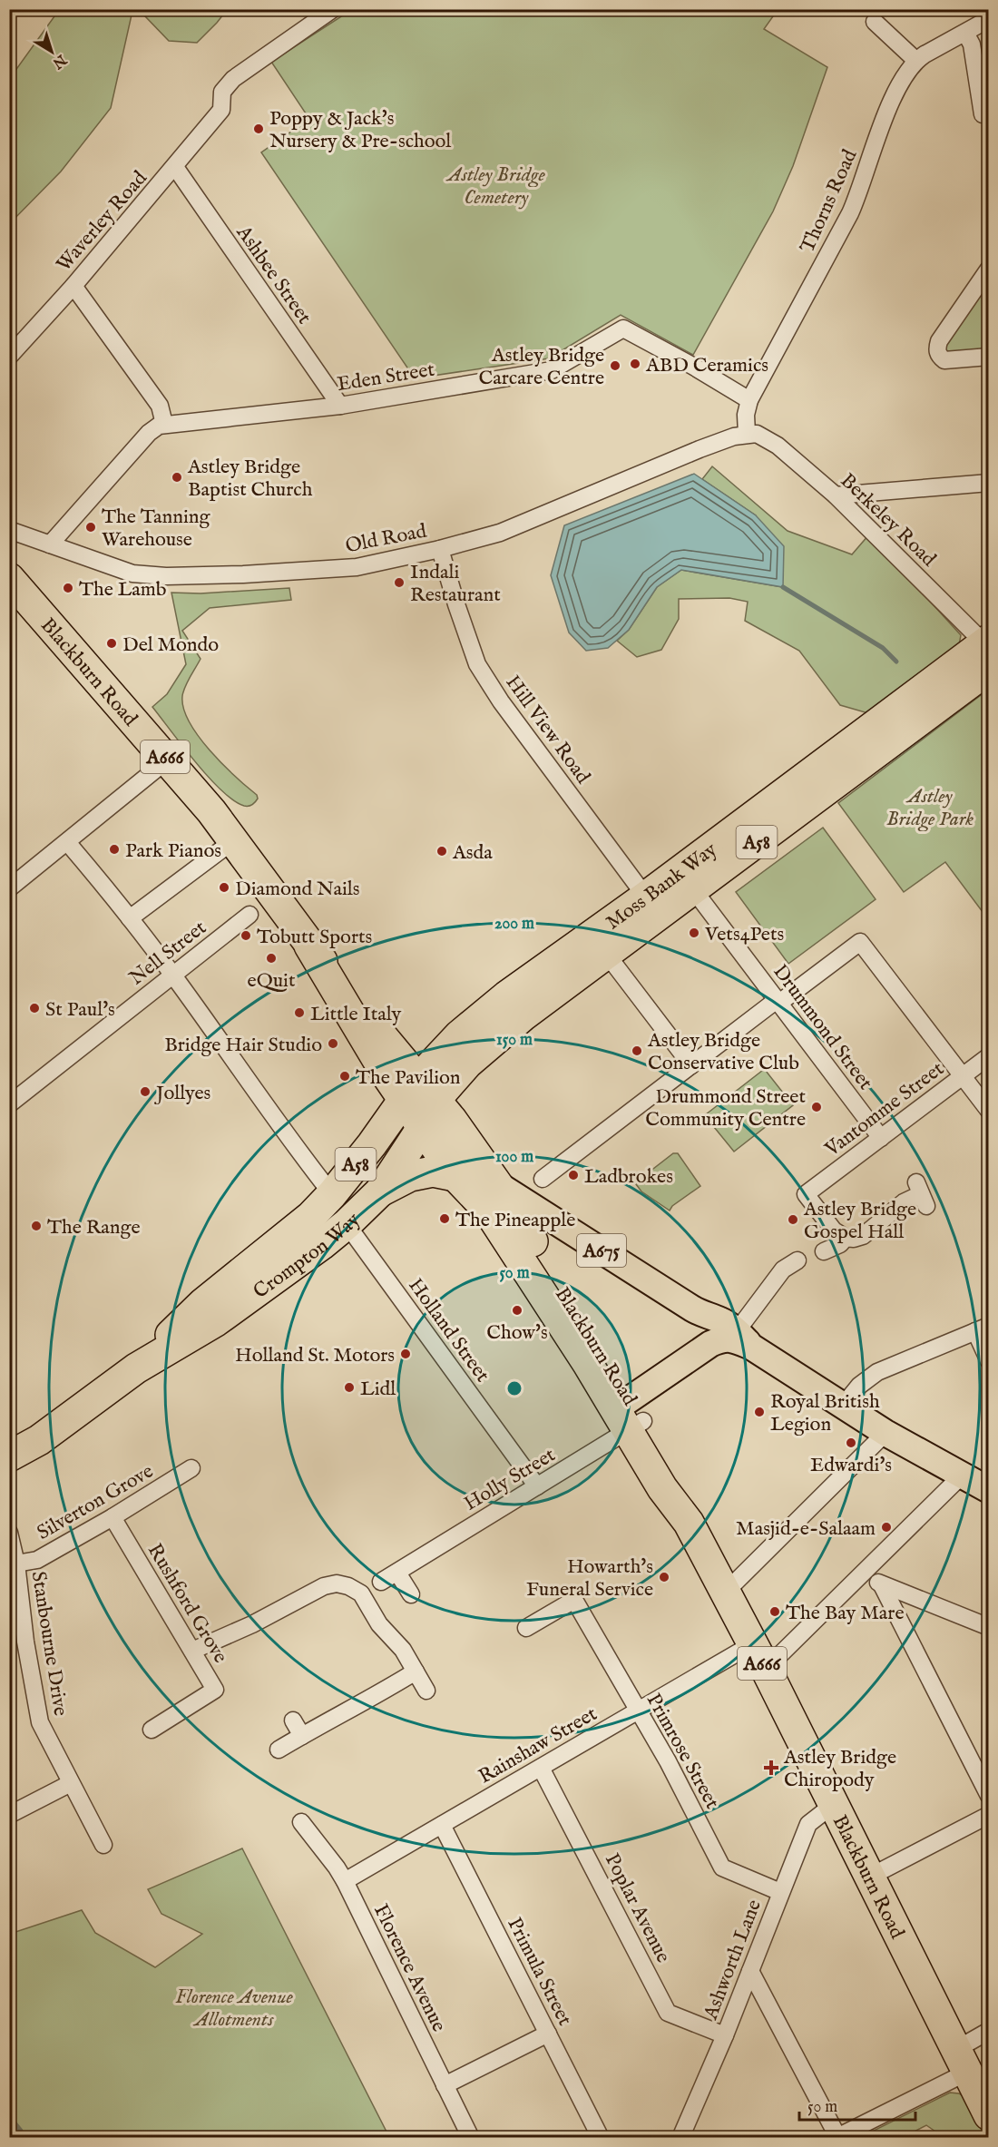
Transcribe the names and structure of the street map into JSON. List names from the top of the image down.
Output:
{
  "streets": {
    "highway": [
      "Blackburn Road",
      "A666",
      "A58",
      "Moss Bank Way",
      "Crompton Way"
    ],
    "main road": ["A675"],
    "street": [
      "Thorns Road",
      "Waverley Road",
      "Ashbee Street",
      "Eden Street",
      "Berkeley Road",
      "Old Road",
      "Hill View Road",
      "Nell Street",
      "Drummond Street",
      "Vantomme Street",
      "Holland Street",
      "Holly Street",
      "Silverton Grove",
      "Rushford Grove",
      "Stanbourne Drive",
      "Rainshaw Street",
      "Primrose Street",
      "Poplar Avenue",
      "Ashworth Lane",
      "Florence Avenue",
      "Primula Street"
    ]
  },
  "crossings": [
    ["Thorns Road", "Eden Street"],
    ["Thorns Road", "Berkeley Road"],
    ["Thorns Road", "Old Road"],
    ["Waverley Road", "Ashbee Street"],
    ["Ashbee Street", "Eden Street"],
    ["Berkeley Road", "Old Road"],
    ["Berkeley Road", "Moss Bank Way"],
    ["Old Road", "Hill View Road"],
    ["Blackburn Road", "Moss Bank Way"],
    ["Blackburn Road", "A675"],
    ["Blackburn Road", "Crompton Way"],
    ["Blackburn Road", "Holly Street"],
    ["Blackburn Road", "Rainshaw Street"],
    ["Blackburn Road", "Ashworth Lane"],
    ["Hill View Road", "Moss Bank Way"],
    ["Moss Bank Way", "Drummond Street"],
    ["Moss Bank Way", "Crompton Way"],
    ["Drummond Street", "Vantomme Street"],
    ["Crompton Way", "Holland Street"],
    ["Holland Street", "Holly Street"],
    ["Silverton Grove", "Rushford Grove"],
    ["Silverton Grove", "Stanbourne Drive"],
    ["Rainshaw Street", "Primrose Street"],
    ["Rainshaw Street", "Poplar Avenue"],
    ["Rainshaw Street", "Florence Avenue"],
    ["Rainshaw Street", "Primula Street"],
    ["Primrose Street", "Ashworth Lane"],
    ["Poplar Avenue", "Ashworth Lane"]
  ],
  "parks": ["Astley Bridge Cemetery", "Astley Bridge Park", "Florence Avenue Allotments"],
  "places": {
    "other": [
      "Poppy & Jack's Nursery & Pre-school",
      "ABD Ceramics",
      "Astley Bridge Carcare Centre",
      "Astley Bridge Baptist Church",
      "The Tanning Warehouse",
      "Indali Restaurant",
      "The Lamb",
      "Del Mondo",
      "Park Pianos",
      "Asda",
      "Diamond Nails",
      "Vets4Pets",
      "Tobutt Sports",
      "eQuit",
      "St Paul's",
      "Little Italy",
      "Bridge Hair Studio",
      "Astley Bridge Conservative Club",
      "The Pavilion",
      "Jollyes",
      "Drummond Street Community Centre",
      "Ladbrokes",
      "The Pineapple",
      "Astley Bridge Gospel Hall",
      "The Range",
      "Chow's",
      "Holland St. Motors",
      "Lidl",
      "Royal British Legion",
      "Edwardi's",
      "Masjid-e-Salaam",
      "Howarth's Funeral Service",
      "The Bay Mare"
    ],
    "health": ["Astley Bridge Chiropody"]
  },
  "scale_bar": "50 m",
  "north": "bottom right",
  "rings": [
    "200 m",
    "150 m",
    "100 m",
    "50 m"
  ]
}
